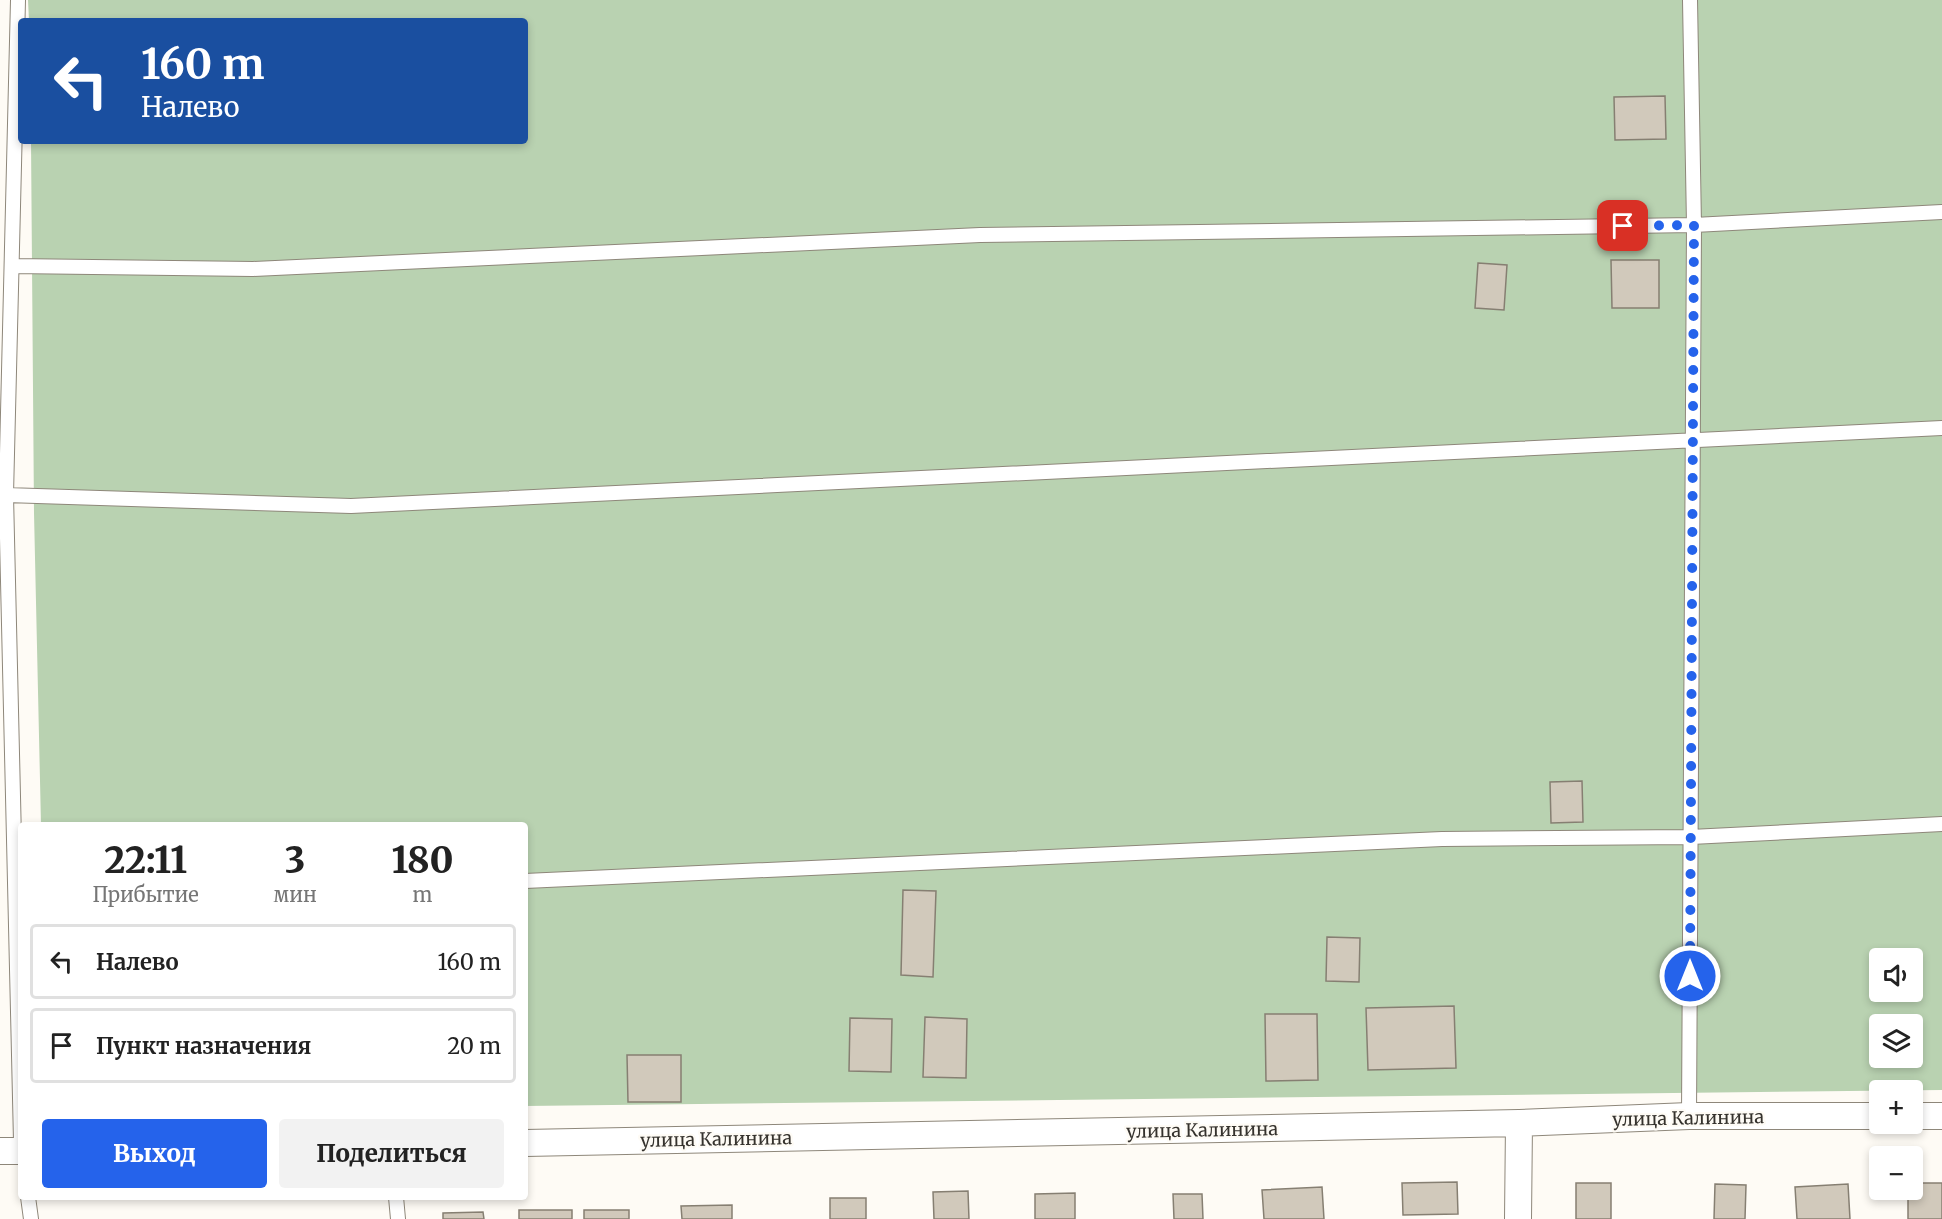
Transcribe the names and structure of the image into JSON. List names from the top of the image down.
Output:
{
  "streets": {
    "street": ["улица Калинина"]
  },
  "page": {
    "turn": ["160 m", "Налево"],
    "eta": [
      "22:11",
      "Прибытие",
      "3",
      "мин",
      "180",
      "m"
    ],
    "list": [
      {
        "name": "Налево",
        "value": "160 m"
      },
      {
        "name": "Пункт назначения",
        "value": "20 m"
      }
    ],
    "map_buttons": ["+", "−"],
    "buttons": ["Выход", "Поделиться"]
  }
}
